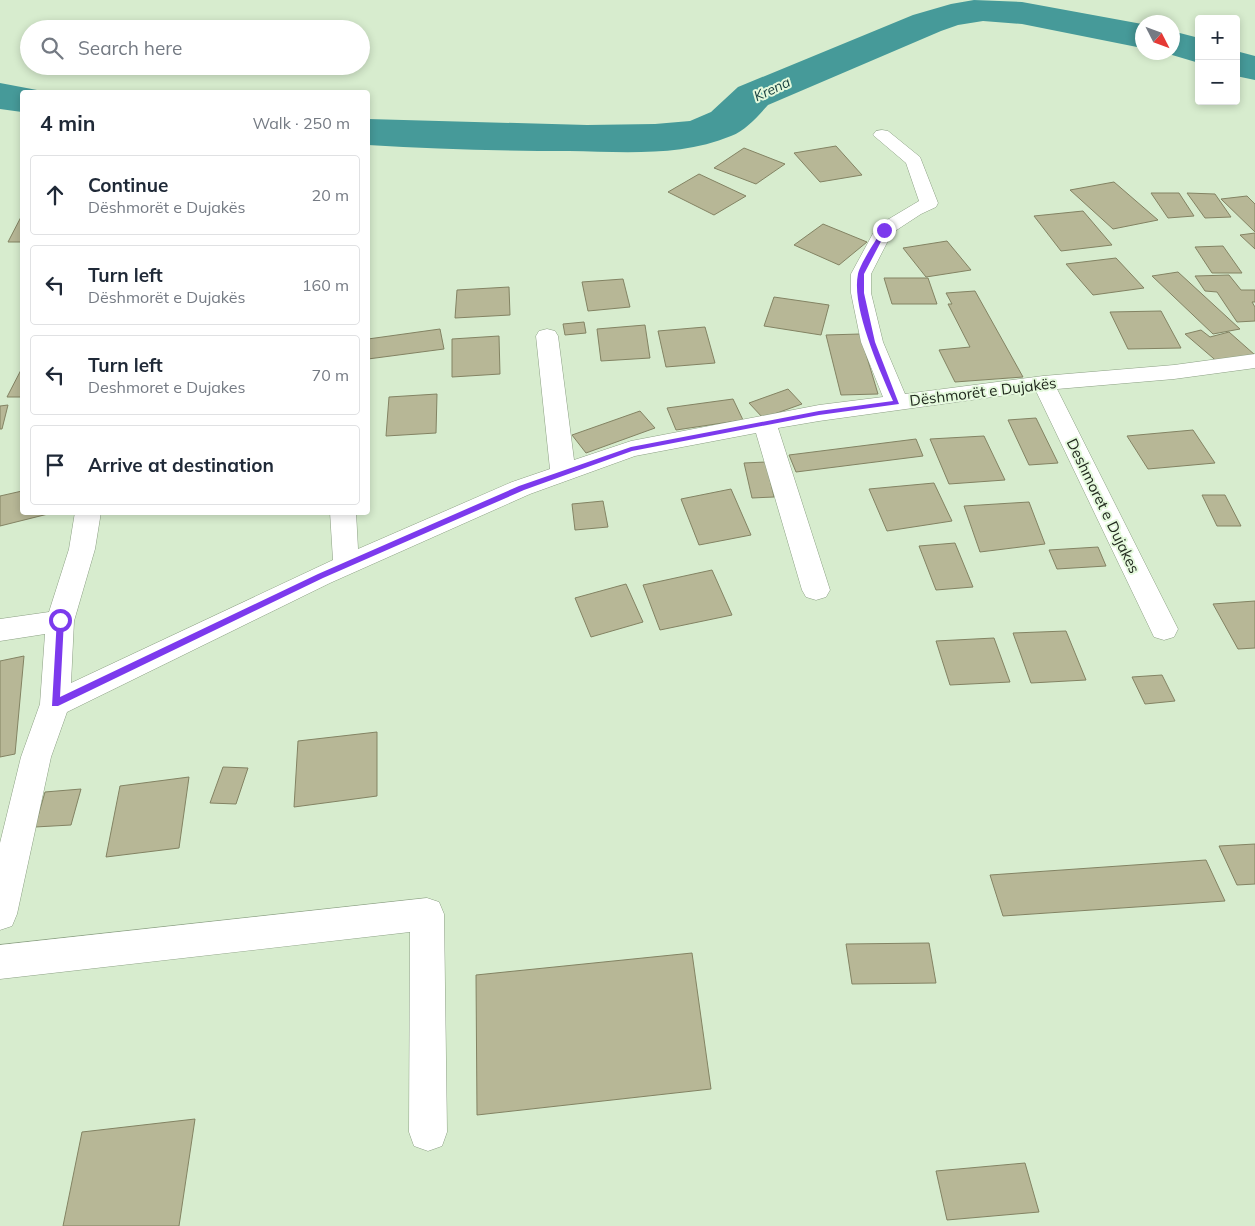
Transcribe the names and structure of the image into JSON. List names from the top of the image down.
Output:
{
  "streets": {
    "street": ["Dëshmorët e Dujakës", "Deshmoret e Dujakes"]
  },
  "crossings": [
    ["Dëshmorët e Dujakës", "Deshmoret e Dujakes"]
  ],
  "water": ["Krena"],
  "north": "bottom right",
  "page": {
    "map_buttons": ["+", "−"],
    "search": "Search here",
    "heading": ["4 min", "Walk · 250 m"],
    "list": [
      ["Continue", "Dëshmorët e Dujakës", "20 m"],
      ["Turn left", "Dëshmorët e Dujakës", "160 m"],
      ["Turn left", "Deshmoret e Dujakes", "70 m"],
      "Arrive at destination"
    ]
  }
}
